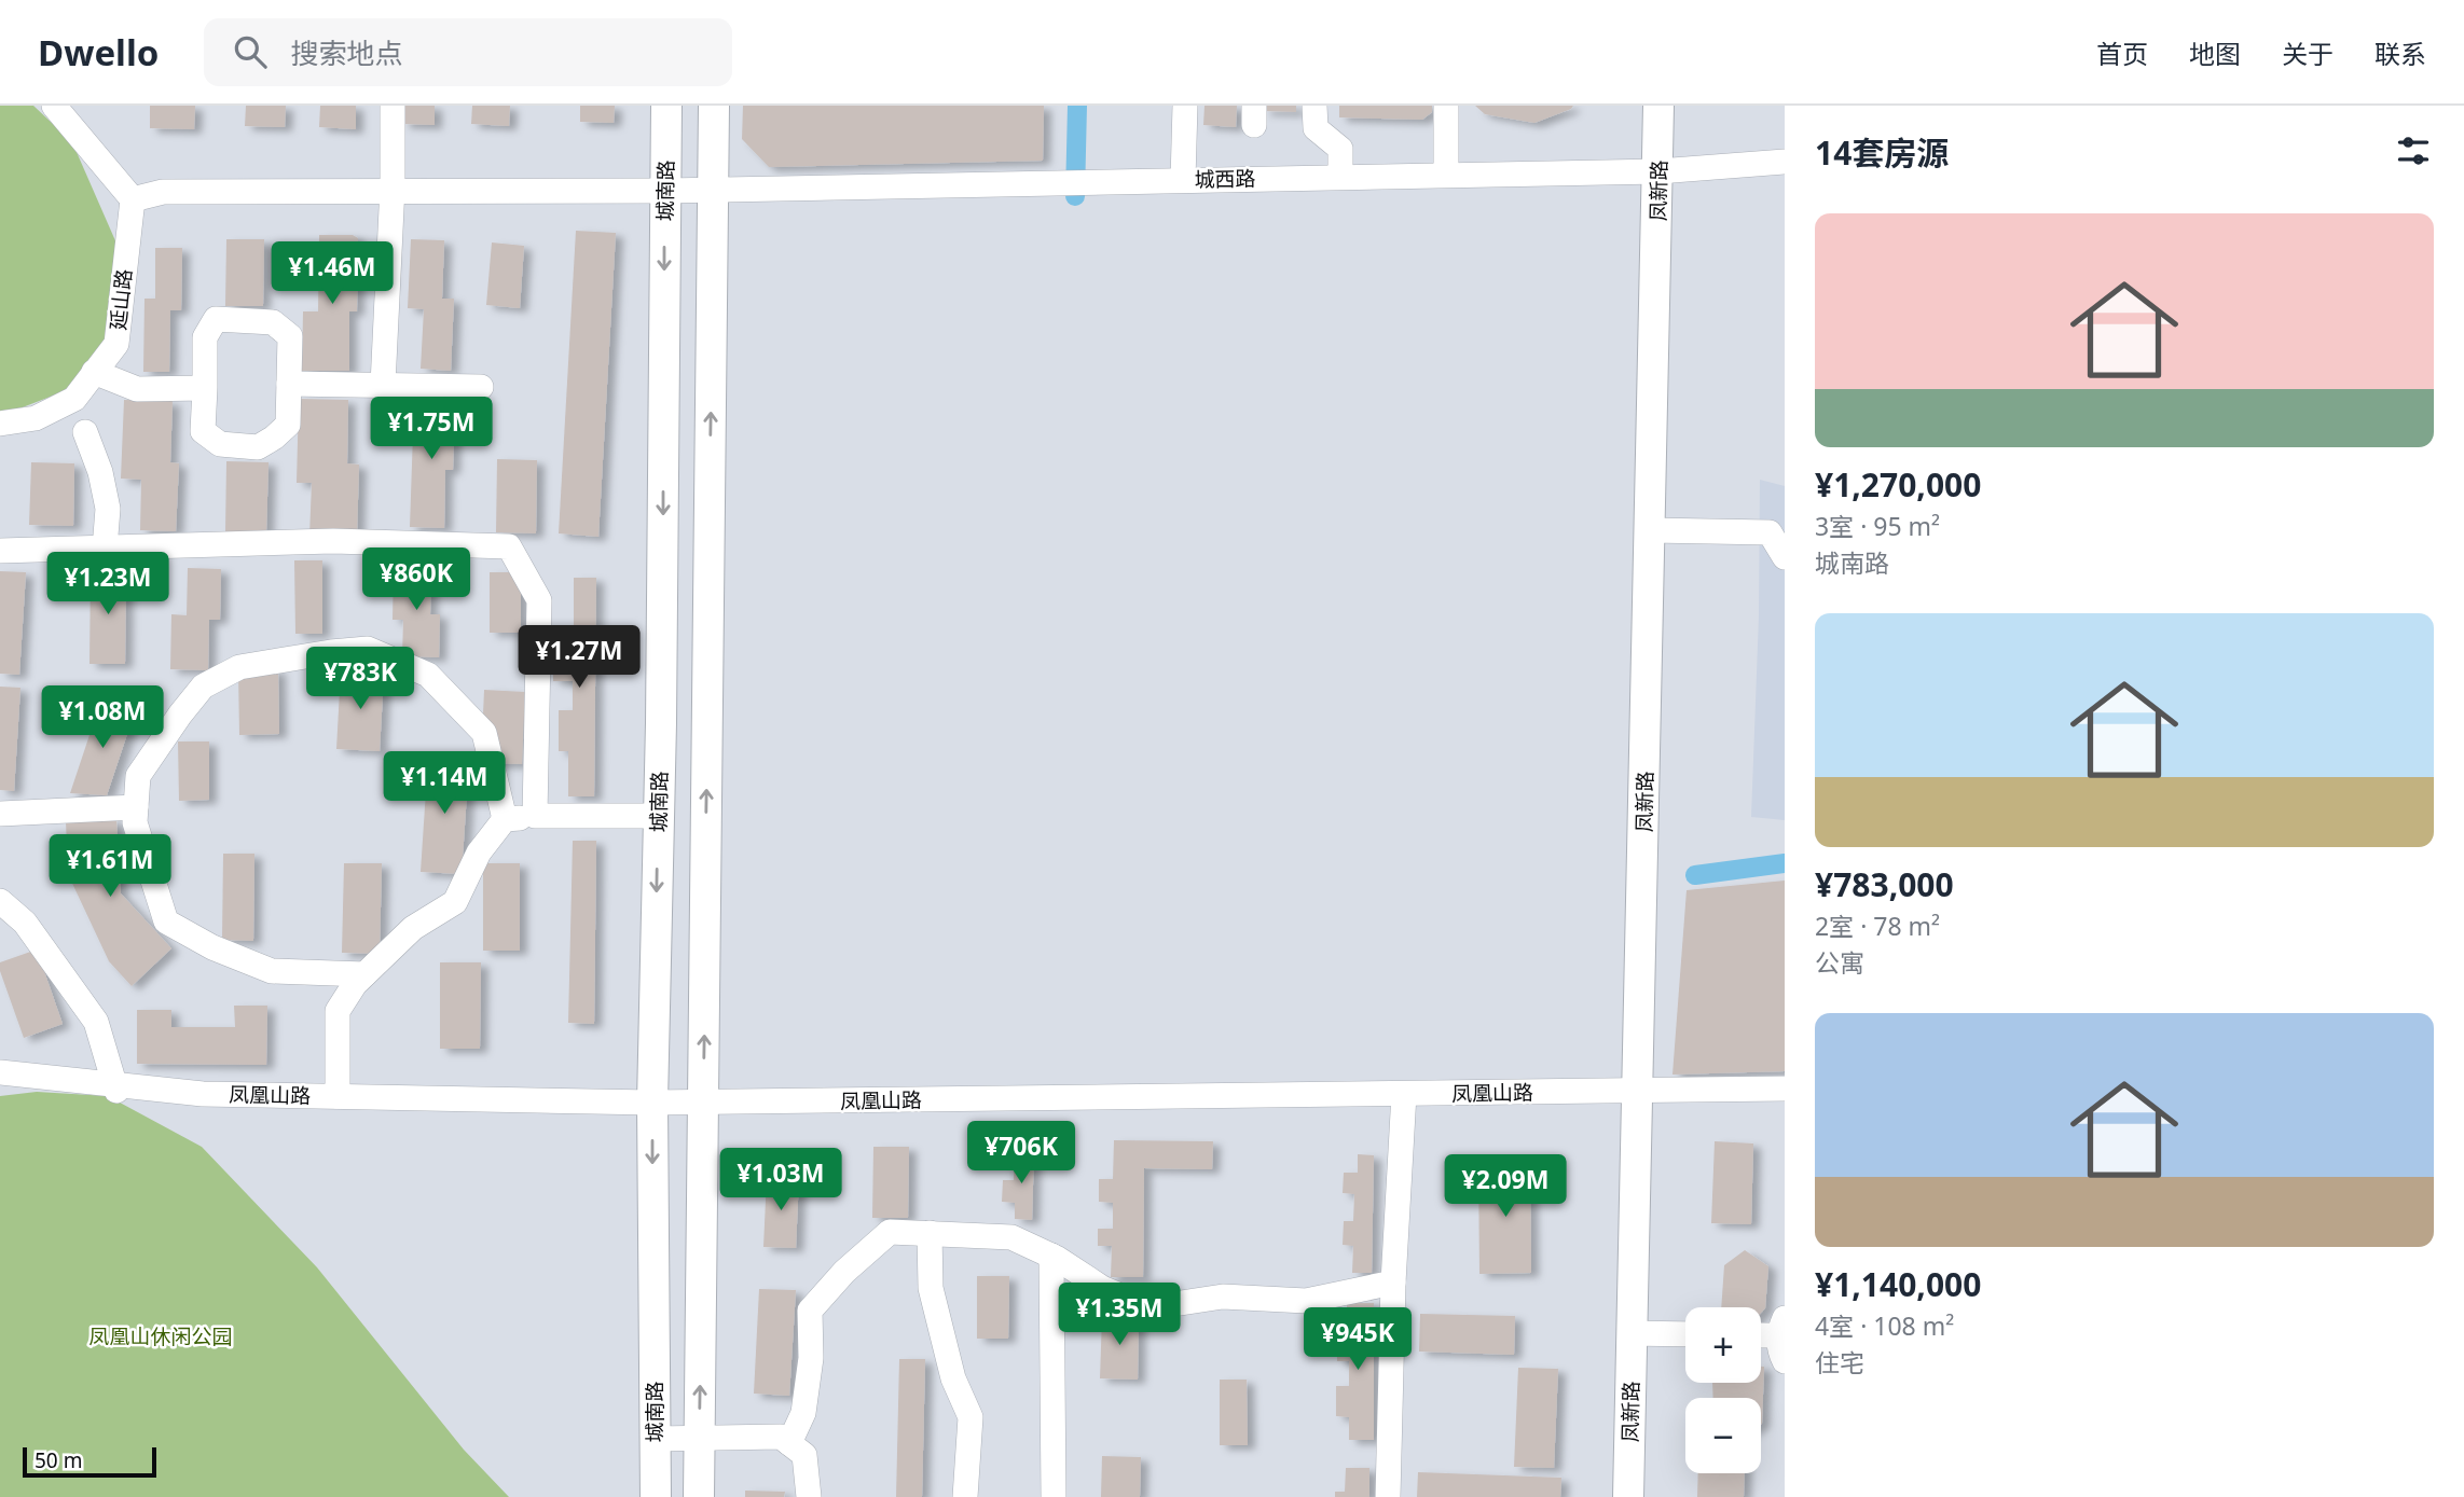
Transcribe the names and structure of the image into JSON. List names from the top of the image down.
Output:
{
  "streets": {
    "main road": ["城南路", "凤新路"],
    "street": ["城西路", "延山路", "凤凰山路"]
  },
  "crossings": [
    ["城西路", "城南路"],
    ["城西路", "凤新路"],
    ["城西路", "延山路"],
    ["城南路", "凤凰山路"],
    ["凤新路", "凤凰山路"]
  ],
  "parks": ["凤凰山休闲公园"],
  "scale_bar": "50 m",
  "page": {
    "header": "Dwello",
    "search": "搜索地点",
    "nav": [
      "首页",
      "地图",
      "关于",
      "联系"
    ],
    "heading": "14套房源",
    "list": [
      {
        "name": "¥1,270,000",
        "note": "3室 · 95 m² · 城南路"
      },
      {
        "name": "¥783,000",
        "note": "2室 · 78 m² · 公寓"
      },
      {
        "name": "¥1,140,000",
        "note": "4室 · 108 m² · 住宅"
      }
    ],
    "price": [
      "¥1.46M",
      "¥1.75M",
      "¥860K",
      "¥1.23M",
      "¥1.27M",
      "¥783K",
      "¥1.08M",
      "¥1.14M",
      "¥1.61M",
      "¥706K",
      "¥1.03M",
      "¥2.09M",
      "¥1.35M",
      "¥945K"
    ],
    "map_buttons": ["+", "−"],
    "scale": "50 m"
  }
}
